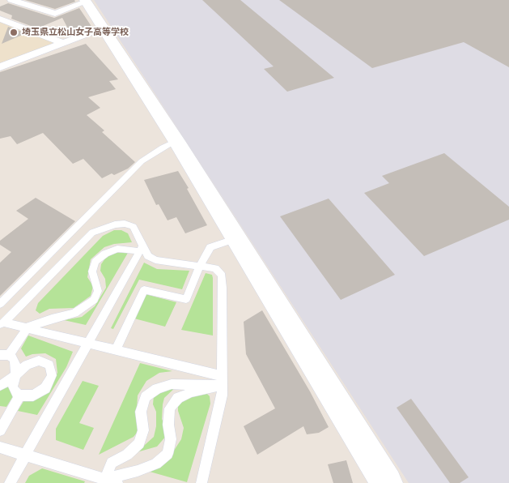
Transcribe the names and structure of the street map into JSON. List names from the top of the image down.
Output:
{
  "places": ["埼玉県立松山女子高等学校"]
}
